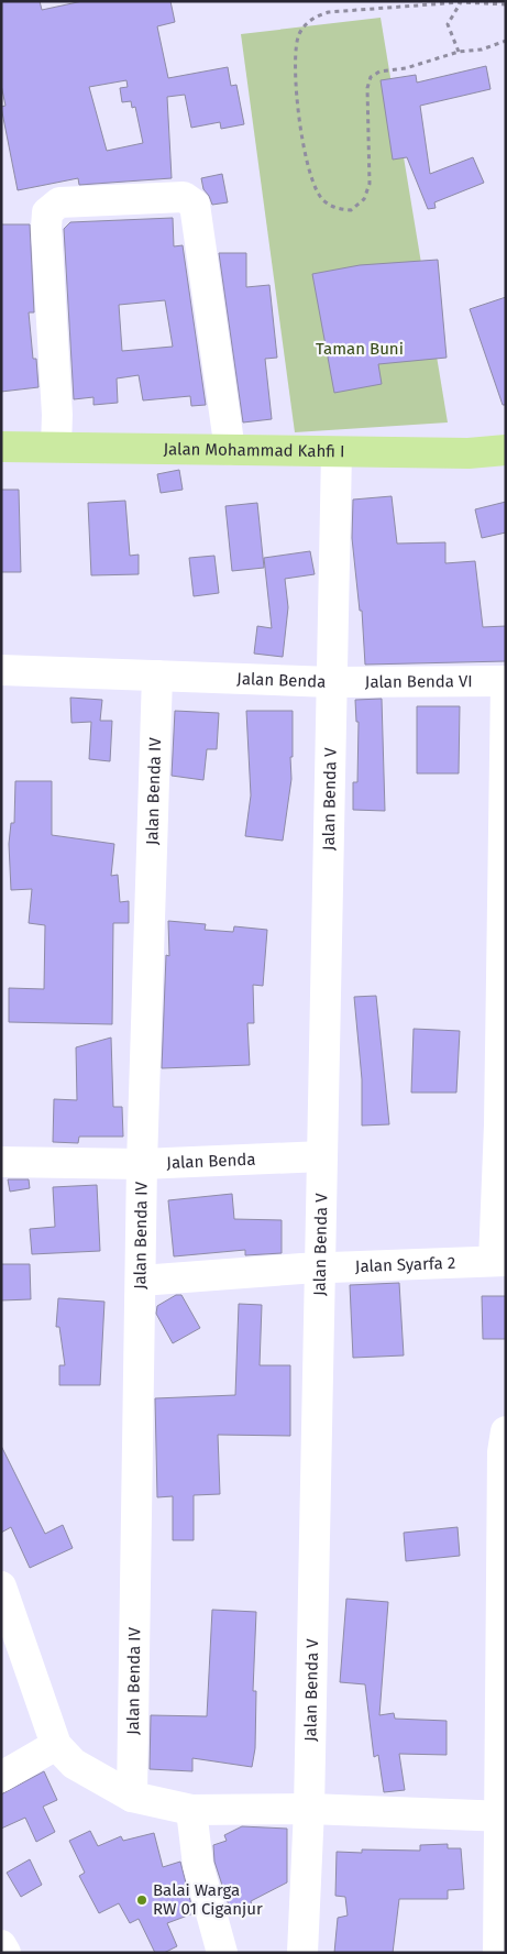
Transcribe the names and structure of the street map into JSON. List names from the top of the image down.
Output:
{
  "streets": {
    "main road": ["Jalan Mohammad Kahfi I"],
    "street": [
      "Jalan Benda",
      "Jalan Benda VI",
      "Jalan Benda IV",
      "Jalan Benda V",
      "Jalan Syarfa 2"
    ]
  },
  "crossings": [
    ["Jalan Mohammad Kahfi I", "Jalan Benda"],
    ["Jalan Benda", "Jalan Benda VI"],
    ["Jalan Benda", "Jalan Benda IV"],
    ["Jalan Benda", "Jalan Benda V"],
    ["Jalan Benda VI", "Jalan Benda V"],
    ["Jalan Benda IV", "Jalan Syarfa 2"],
    ["Jalan Benda V", "Jalan Syarfa 2"]
  ],
  "parks": ["Taman Buni"],
  "places": ["Balai Warga RW 01 Ciganjur"]
}
